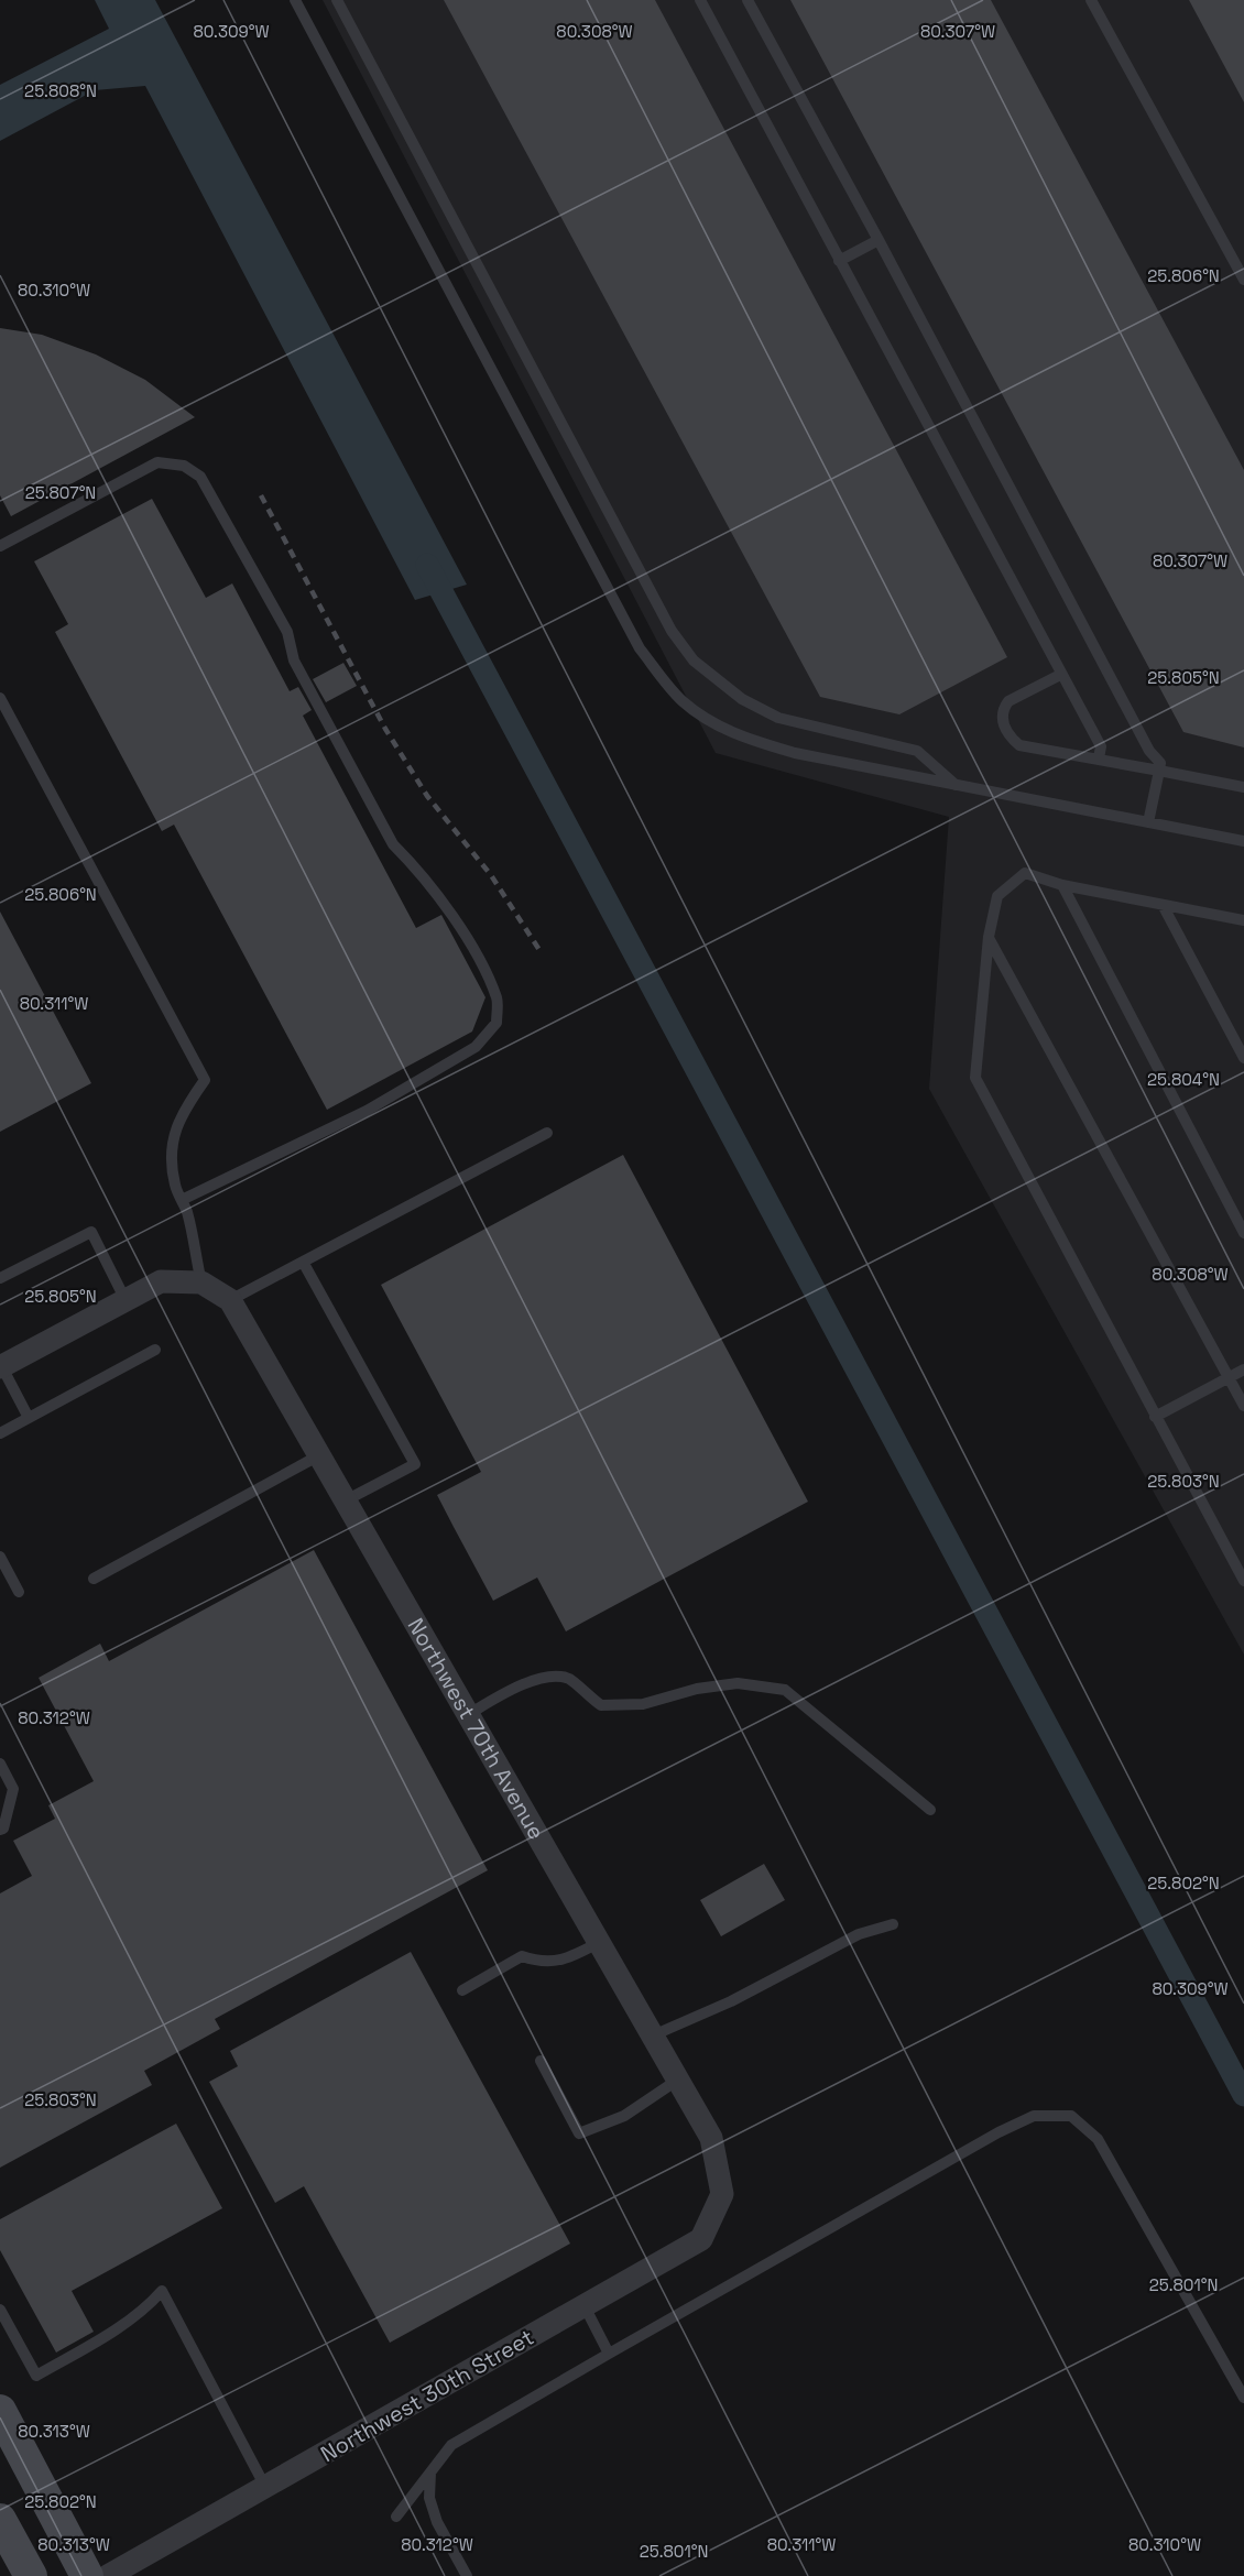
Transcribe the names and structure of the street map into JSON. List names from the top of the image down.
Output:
{
  "streets": {
    "street": ["Northwest 70th Avenue", "Northwest 30th Street"]
  },
  "crossings": [
    ["Northwest 70th Avenue", "Northwest 30th Street"]
  ],
  "coordinates": [
    "80.309°W",
    "80.308°W",
    "80.307°W",
    "25.808°N",
    "25.806°N",
    "80.310°W",
    "25.807°N",
    "25.805°N",
    "80.311°W",
    "25.804°N",
    "25.803°N",
    "80.312°W",
    "25.802°N",
    "25.801°N",
    "80.313°W"
  ]
}
